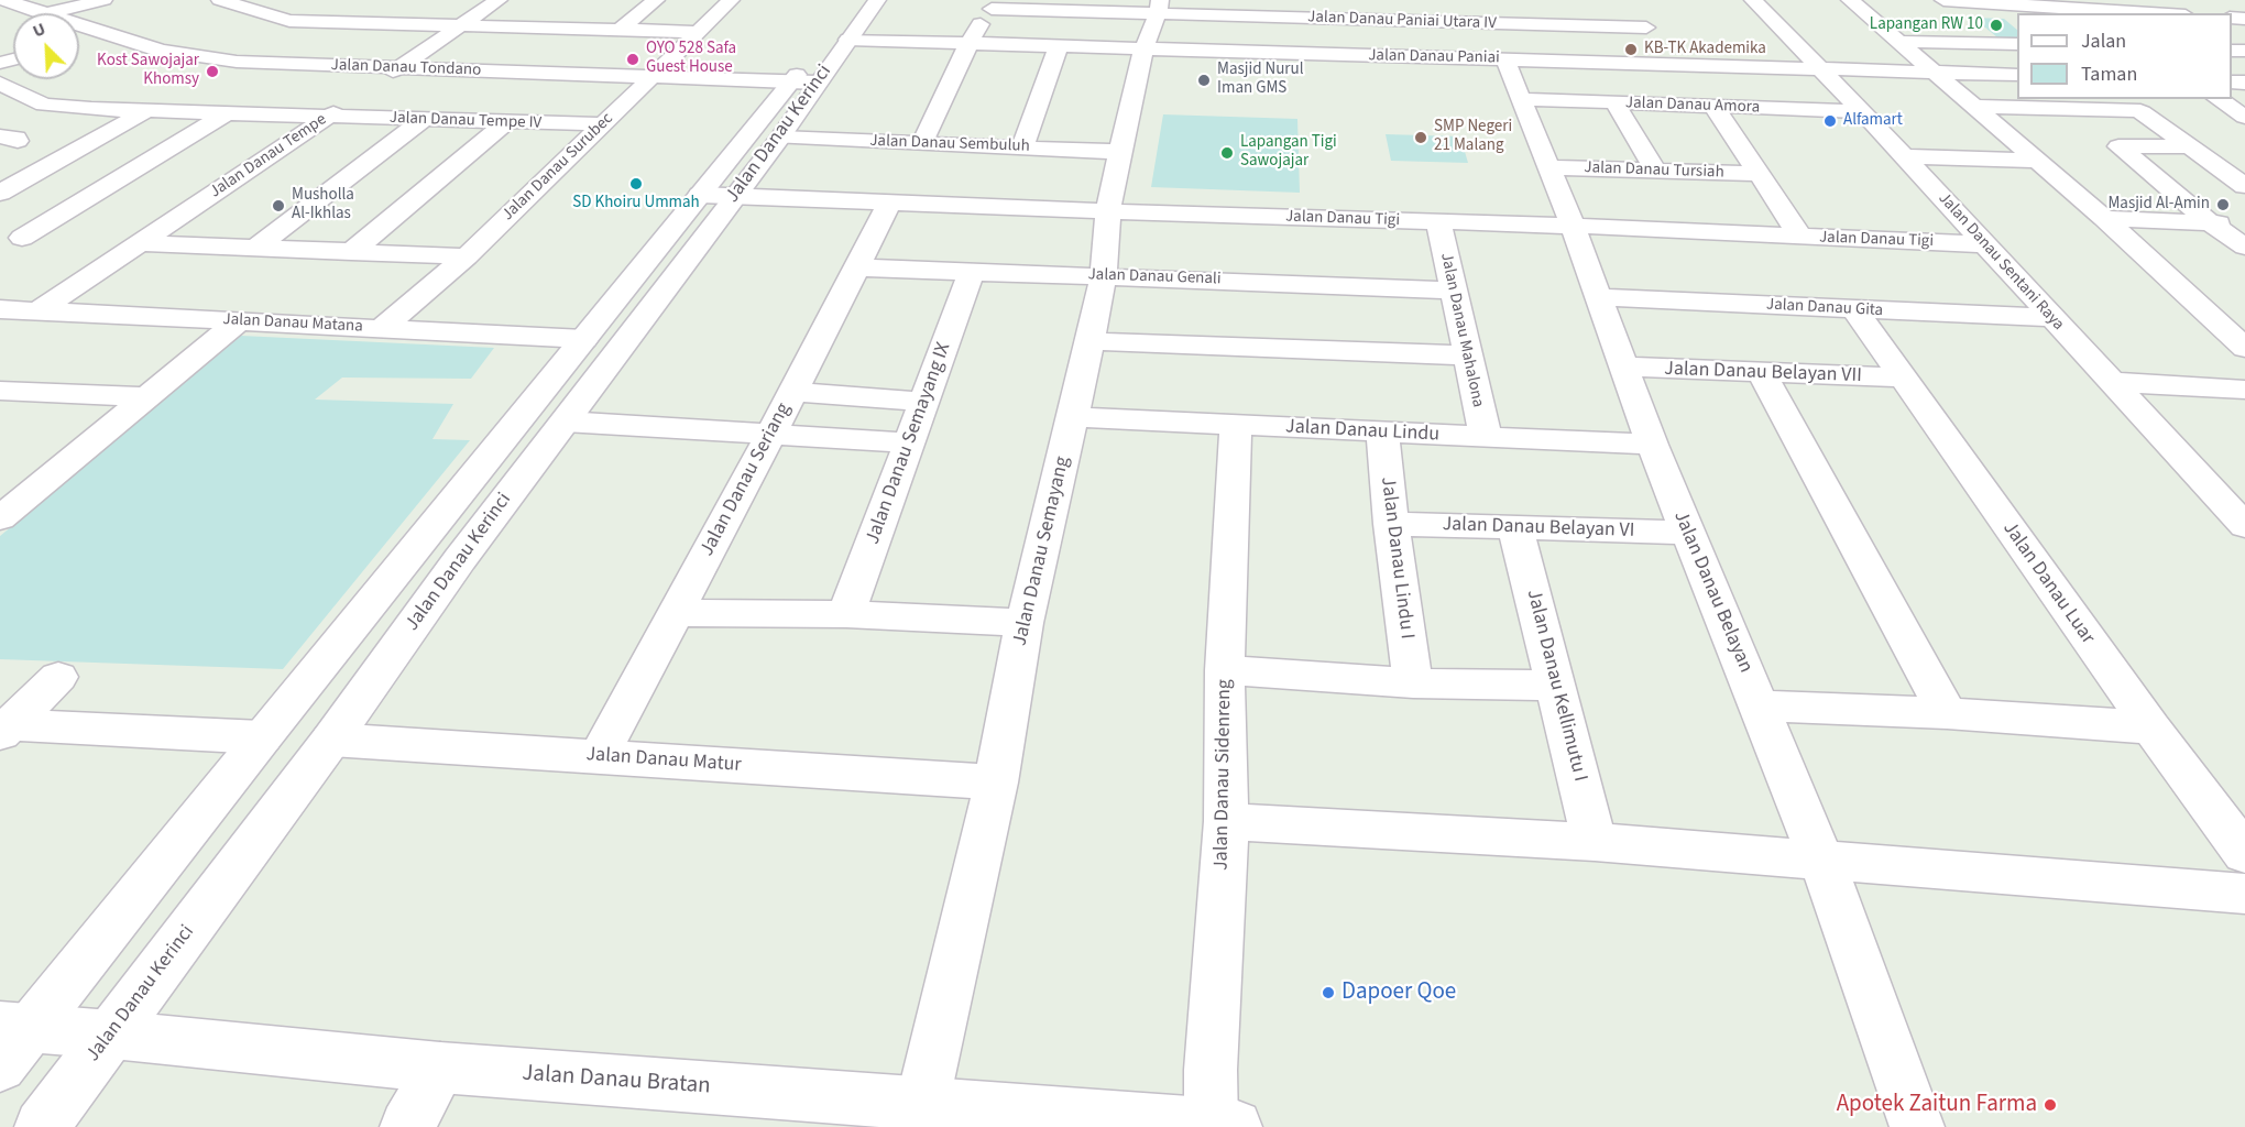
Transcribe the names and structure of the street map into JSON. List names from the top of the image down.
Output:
{
  "streets": {
    "street": [
      "Jalan Danau Paniai Utara IV",
      "Jalan Danau Paniai",
      "Jalan Danau Tondano",
      "Jalan Danau Amora",
      "Jalan Danau Tempe IV",
      "Jalan Danau Kerinci",
      "Jalan Danau Sembuluh",
      "Jalan Danau Tempe",
      "Jalan Danau Surubec",
      "Jalan Danau Tursiah",
      "Jalan Danau Tigi",
      "Jalan Danau Sentani Raya",
      "Jalan Danau Genali",
      "Jalan Danau Gita",
      "Jalan Danau Matana",
      "Jalan Danau Mahalona",
      "Jalan Danau Belayan VII",
      "Jalan Danau Lindu",
      "Jalan Danau Semayang IX",
      "Jalan Danau Seriang",
      "Jalan Danau Belayan VI",
      "Jalan Danau Semayang",
      "Jalan Danau Lindu I",
      "Jalan Danau Luar",
      "Jalan Danau Belayan",
      "Jalan Danau Kellimutu I",
      "Jalan Danau Matur",
      "Jalan Danau Sidenreng",
      "Jalan Danau Bratan"
    ]
  },
  "crossings": [
    ["Jalan Danau Paniai Utara IV", "Jalan Danau Semayang"],
    ["Jalan Danau Paniai", "Jalan Danau Kerinci"],
    ["Jalan Danau Paniai", "Jalan Danau Sentani Raya"],
    ["Jalan Danau Paniai", "Jalan Danau Semayang"],
    ["Jalan Danau Paniai", "Jalan Danau Belayan"],
    ["Jalan Danau Tondano", "Jalan Danau Kerinci"],
    ["Jalan Danau Tondano", "Jalan Danau Tempe"],
    ["Jalan Danau Tondano", "Jalan Danau Surubec"],
    ["Jalan Danau Amora", "Jalan Danau Sentani Raya"],
    ["Jalan Danau Amora", "Jalan Danau Belayan"],
    ["Jalan Danau Tempe IV", "Jalan Danau Tempe"],
    ["Jalan Danau Tempe IV", "Jalan Danau Surubec"],
    ["Jalan Danau Kerinci", "Jalan Danau Sembuluh"],
    ["Jalan Danau Kerinci", "Jalan Danau Tigi"],
    ["Jalan Danau Kerinci", "Jalan Danau Matana"],
    ["Jalan Danau Kerinci", "Jalan Danau Matur"],
    ["Jalan Danau Kerinci", "Jalan Danau Bratan"],
    ["Jalan Danau Sembuluh", "Jalan Danau Semayang"],
    ["Jalan Danau Tempe", "Jalan Danau Matana"],
    ["Jalan Danau Surubec", "Jalan Danau Matana"],
    ["Jalan Danau Tursiah", "Jalan Danau Belayan"],
    ["Jalan Danau Tigi", "Jalan Danau Sentani Raya"],
    ["Jalan Danau Tigi", "Jalan Danau Mahalona"],
    ["Jalan Danau Tigi", "Jalan Danau Seriang"],
    ["Jalan Danau Tigi", "Jalan Danau Semayang"],
    ["Jalan Danau Tigi", "Jalan Danau Belayan"],
    ["Jalan Danau Sentani Raya", "Jalan Danau Gita"],
    ["Jalan Danau Genali", "Jalan Danau Mahalona"],
    ["Jalan Danau Genali", "Jalan Danau Semayang IX"],
    ["Jalan Danau Genali", "Jalan Danau Seriang"],
    ["Jalan Danau Genali", "Jalan Danau Semayang"],
    ["Jalan Danau Gita", "Jalan Danau Luar"],
    ["Jalan Danau Gita", "Jalan Danau Belayan"],
    ["Jalan Danau Mahalona", "Jalan Danau Lindu"],
    ["Jalan Danau Belayan VII", "Jalan Danau Luar"],
    ["Jalan Danau Belayan VII", "Jalan Danau Belayan"],
    ["Jalan Danau Lindu", "Jalan Danau Semayang"],
    ["Jalan Danau Lindu", "Jalan Danau Lindu I"],
    ["Jalan Danau Lindu", "Jalan Danau Belayan"],
    ["Jalan Danau Lindu", "Jalan Danau Sidenreng"],
    ["Jalan Danau Seriang", "Jalan Danau Matur"],
    ["Jalan Danau Belayan VI", "Jalan Danau Lindu I"],
    ["Jalan Danau Belayan VI", "Jalan Danau Belayan"],
    ["Jalan Danau Belayan VI", "Jalan Danau Kellimutu I"],
    ["Jalan Danau Semayang", "Jalan Danau Matur"],
    ["Jalan Danau Semayang", "Jalan Danau Bratan"],
    ["Jalan Danau Sidenreng", "Jalan Danau Bratan"]
  ],
  "places": [
    "Lapangan RW 10",
    "KB-TK Akademika",
    "OYO 528 Safa Guest House",
    "Kost Sawojajar Khomsy",
    "Masjid Nurul Iman GMS",
    "Alfamart",
    "SMP Negeri 21 Malang",
    "Lapangan Tigi Sawojajar",
    "SD Khoiru Ummah",
    "Masjid Al-Amin",
    "Musholla Al-Ikhlas",
    "Dapoer Qoe",
    "Apotek Zaitun Farma"
  ],
  "legend": ["Jalan", "Taman"],
  "north": "top left"
}
